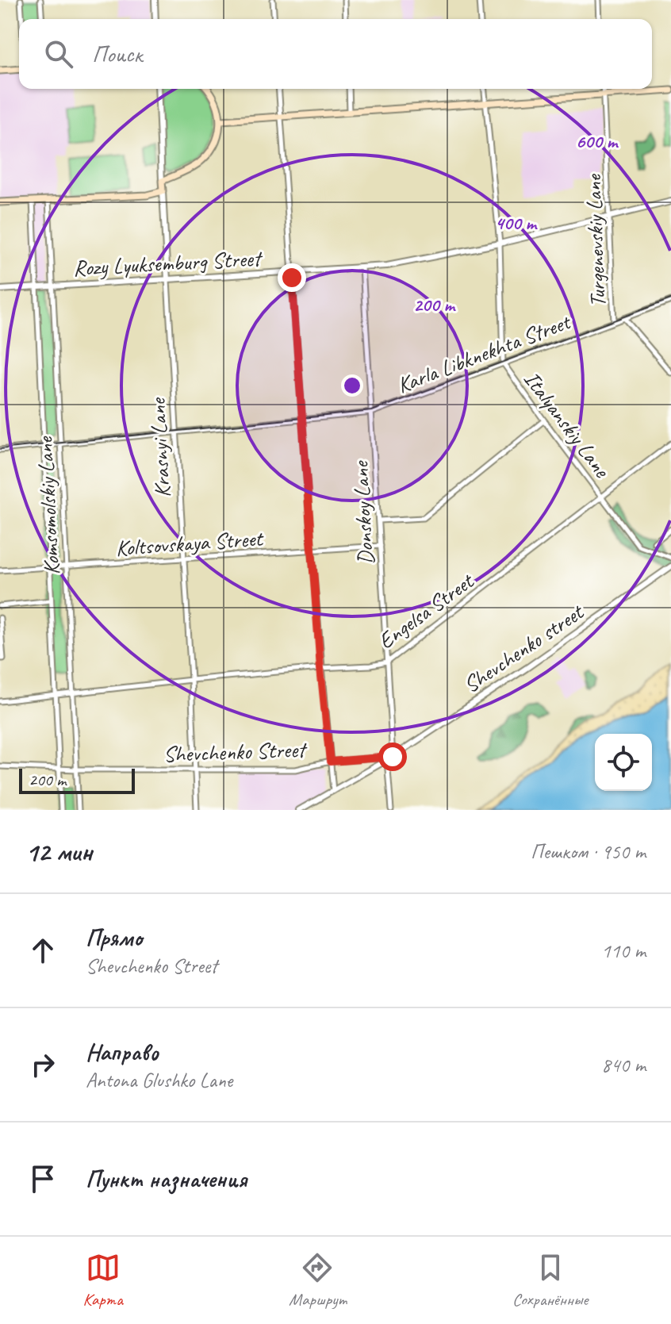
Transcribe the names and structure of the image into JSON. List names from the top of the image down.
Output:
{
  "streets": {
    "main road": ["Krasnyi Lane"],
    "street": [
      "Turgenevskiy Lane",
      "Rozy Lyuksemburg Street",
      "Karla Libknekhta Street",
      "Italyanskiy Lane",
      "Komsomolskiy Lane",
      "Donskoy Lane",
      "Koltsovskaya Street",
      "Engelsa Street",
      "Shevchenko street",
      "Shevchenko Street"
    ]
  },
  "crossings": [
    ["Turgenevskiy Lane", "Rozy Lyuksemburg Street"],
    ["Turgenevskiy Lane", "Karla Libknekhta Street"],
    ["Rozy Lyuksemburg Street", "Italyanskiy Lane"],
    ["Rozy Lyuksemburg Street", "Krasnyi Lane"],
    ["Rozy Lyuksemburg Street", "Komsomolskiy Lane"],
    ["Rozy Lyuksemburg Street", "Donskoy Lane"],
    ["Karla Libknekhta Street", "Italyanskiy Lane"],
    ["Karla Libknekhta Street", "Krasnyi Lane"],
    ["Karla Libknekhta Street", "Komsomolskiy Lane"],
    ["Karla Libknekhta Street", "Donskoy Lane"],
    ["Italyanskiy Lane", "Engelsa Street"],
    ["Krasnyi Lane", "Koltsovskaya Street"],
    ["Krasnyi Lane", "Engelsa Street"],
    ["Krasnyi Lane", "Shevchenko Street"],
    ["Komsomolskiy Lane", "Koltsovskaya Street"],
    ["Komsomolskiy Lane", "Engelsa Street"],
    ["Komsomolskiy Lane", "Shevchenko Street"],
    ["Donskoy Lane", "Koltsovskaya Street"],
    ["Donskoy Lane", "Engelsa Street"],
    ["Donskoy Lane", "Shevchenko street"],
    ["Donskoy Lane", "Shevchenko Street"],
    ["Shevchenko street", "Shevchenko Street"]
  ],
  "scale_bar": "200 m",
  "page": {
    "search": "Поиск",
    "scale": "200 m",
    "heading": ["12 мин", "Пешком · 950 m"],
    "list": [
      ["Прямо", "Shevchenko Street", "110 m"],
      ["Направо", "Antona Glushko Lane", "840 m"],
      "Пункт назначения"
    ],
    "nav": ["Карта", "Маршрут", "Сохранённые"]
  },
  "rings": ["600 m", "400 m", "200 m"]
}
